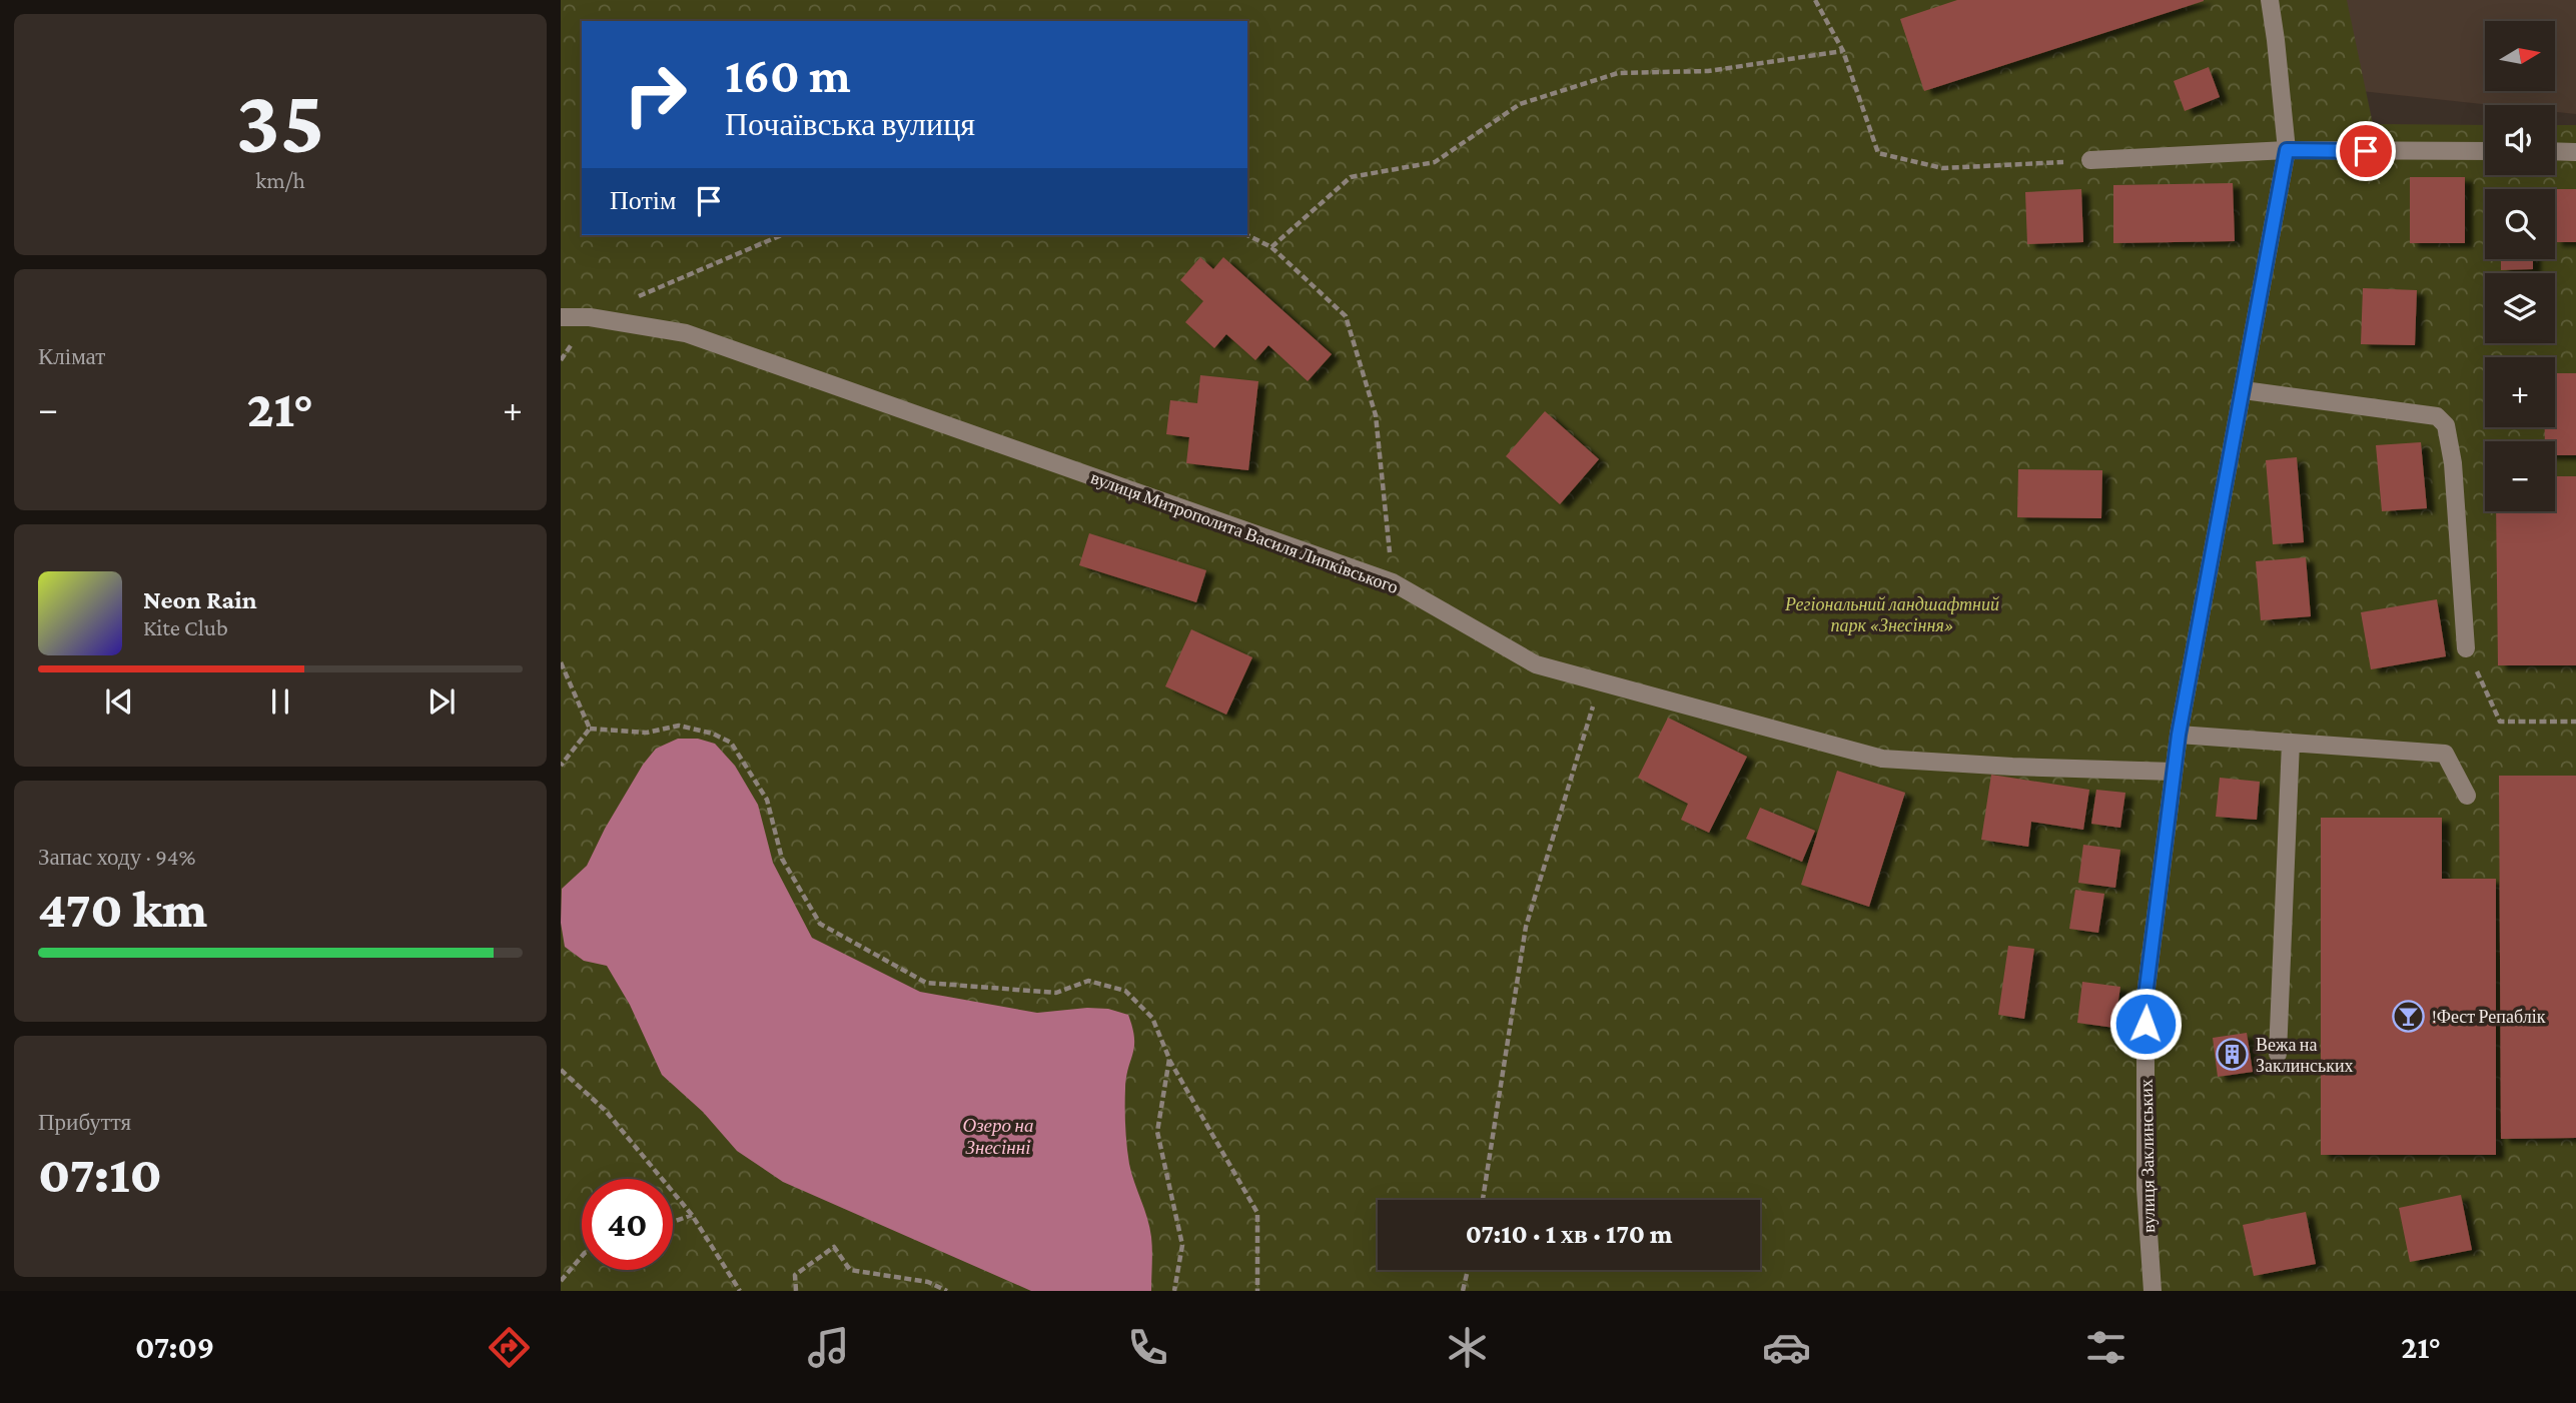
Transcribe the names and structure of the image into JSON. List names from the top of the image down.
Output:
{
  "streets": {
    "street": ["вулиця Митрополита Василя Липківського", "вулиця Заклинських"]
  },
  "crossings": [
    ["вулиця Митрополита Василя Липківського", "вулиця Заклинських"]
  ],
  "water": ["Озеро на Знесінні"],
  "parks": ["Регіональний ландшафтний парк «Знесіння»"],
  "places": {
    "bar": ["!Фест Репаблік"],
    "building": ["Вежа на Заклинських"]
  },
  "north": "right",
  "page": {
    "tile": [
      ["35", "km/h"],
      "Клімат",
      ["Запас ходу · 94%", "470 km"],
      ["Прибуття", "07:10"]
    ],
    "map_buttons": ["+", "−"],
    "turn": ["160 m", "Почаївська вулиця"],
    "then": "Потім",
    "heat": ["−", "21°", "+"],
    "song": ["Neon Rain", "Kite Club"],
    "limit": "40",
    "trip": "07:10 · 1 хв · 170 m",
    "tabs": ["07:09", "21°"]
  }
}
